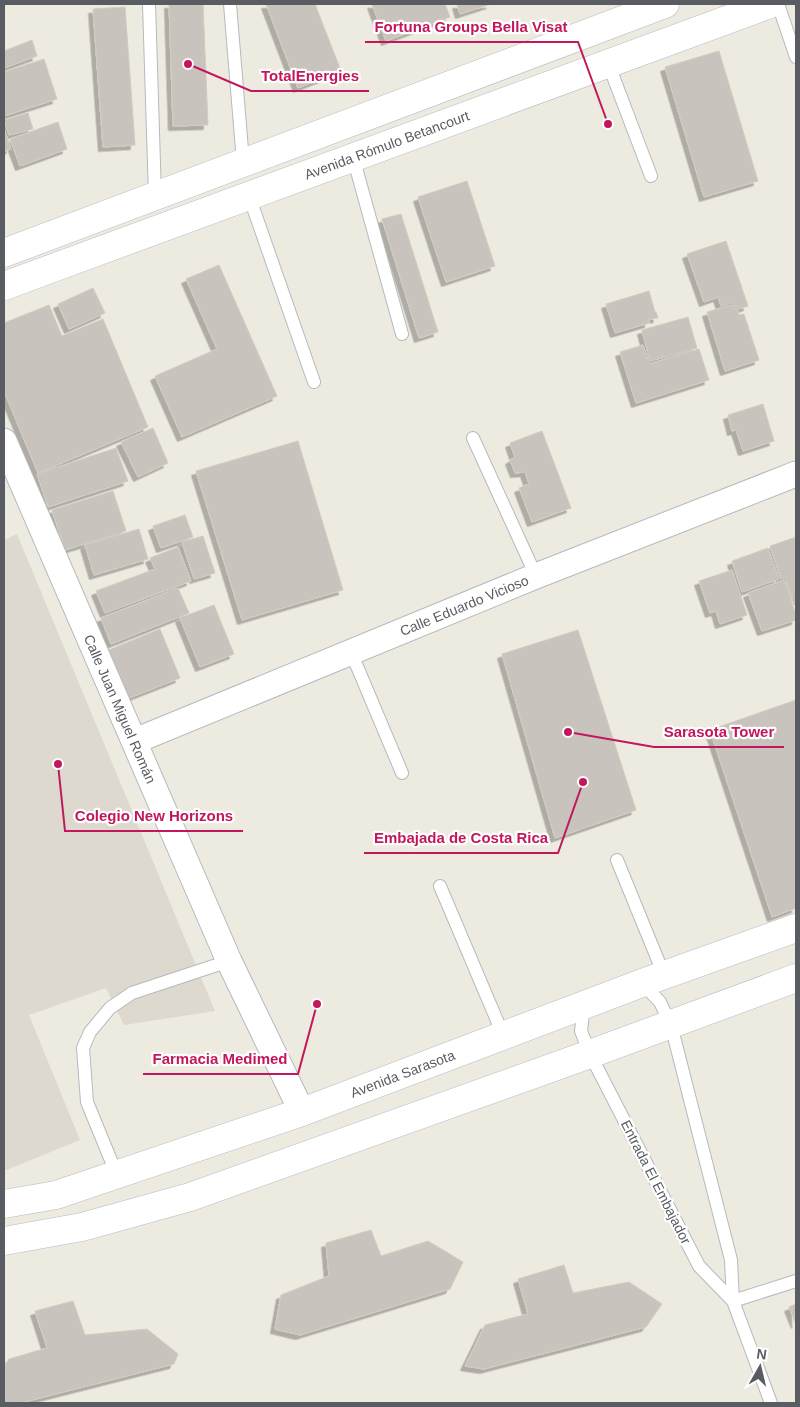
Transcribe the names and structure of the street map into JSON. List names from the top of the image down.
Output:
{
  "streets": {
    "main road": ["Avenida Rómulo Betancourt", "Avenida Sarasota"],
    "street": ["Calle Eduardo Vicioso", "Calle Juan Miguel Román"],
    "lane": ["Entrada El Embajador"]
  },
  "crossings": [
    ["Calle Eduardo Vicioso", "Calle Juan Miguel Román"],
    ["Calle Juan Miguel Román", "Avenida Sarasota"],
    ["Avenida Sarasota", "Entrada El Embajador"]
  ],
  "places": [
    "TotalEnergies",
    "Fortuna Groups Bella Visat",
    "Sarasota Tower",
    "Colegio New Horizons",
    "Embajada de Costa Rica",
    "Farmacia Medimed"
  ],
  "north": "top"
}
